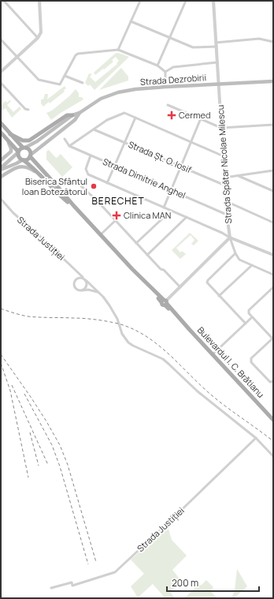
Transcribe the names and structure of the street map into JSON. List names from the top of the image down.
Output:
{
  "streets": {
    "main road": ["Strada Dezrobirii", "Bulevardul I. C. Brătianu"],
    "street": [
      "Strada Șt. O. Iosif",
      "Strada Spătar Nicolae Milescu",
      "Strada Dimitrie Anghel",
      "Strada Justiției"
    ]
  },
  "crossings": [
    ["Strada Dezrobirii", "Strada Spătar Nicolae Milescu"],
    ["Strada Dezrobirii", "Bulevardul I. C. Brătianu"],
    ["Strada Șt. O. Iosif", "Strada Spătar Nicolae Milescu"],
    ["Strada Spătar Nicolae Milescu", "Strada Dimitrie Anghel"]
  ],
  "districts": ["BERECHET"],
  "places": {
    "health": ["Cermed", "Clinica MAN"],
    "other": ["Biserica Sfântul Ioan Botezătorul"]
  },
  "scale_bar": "200 m"
}
